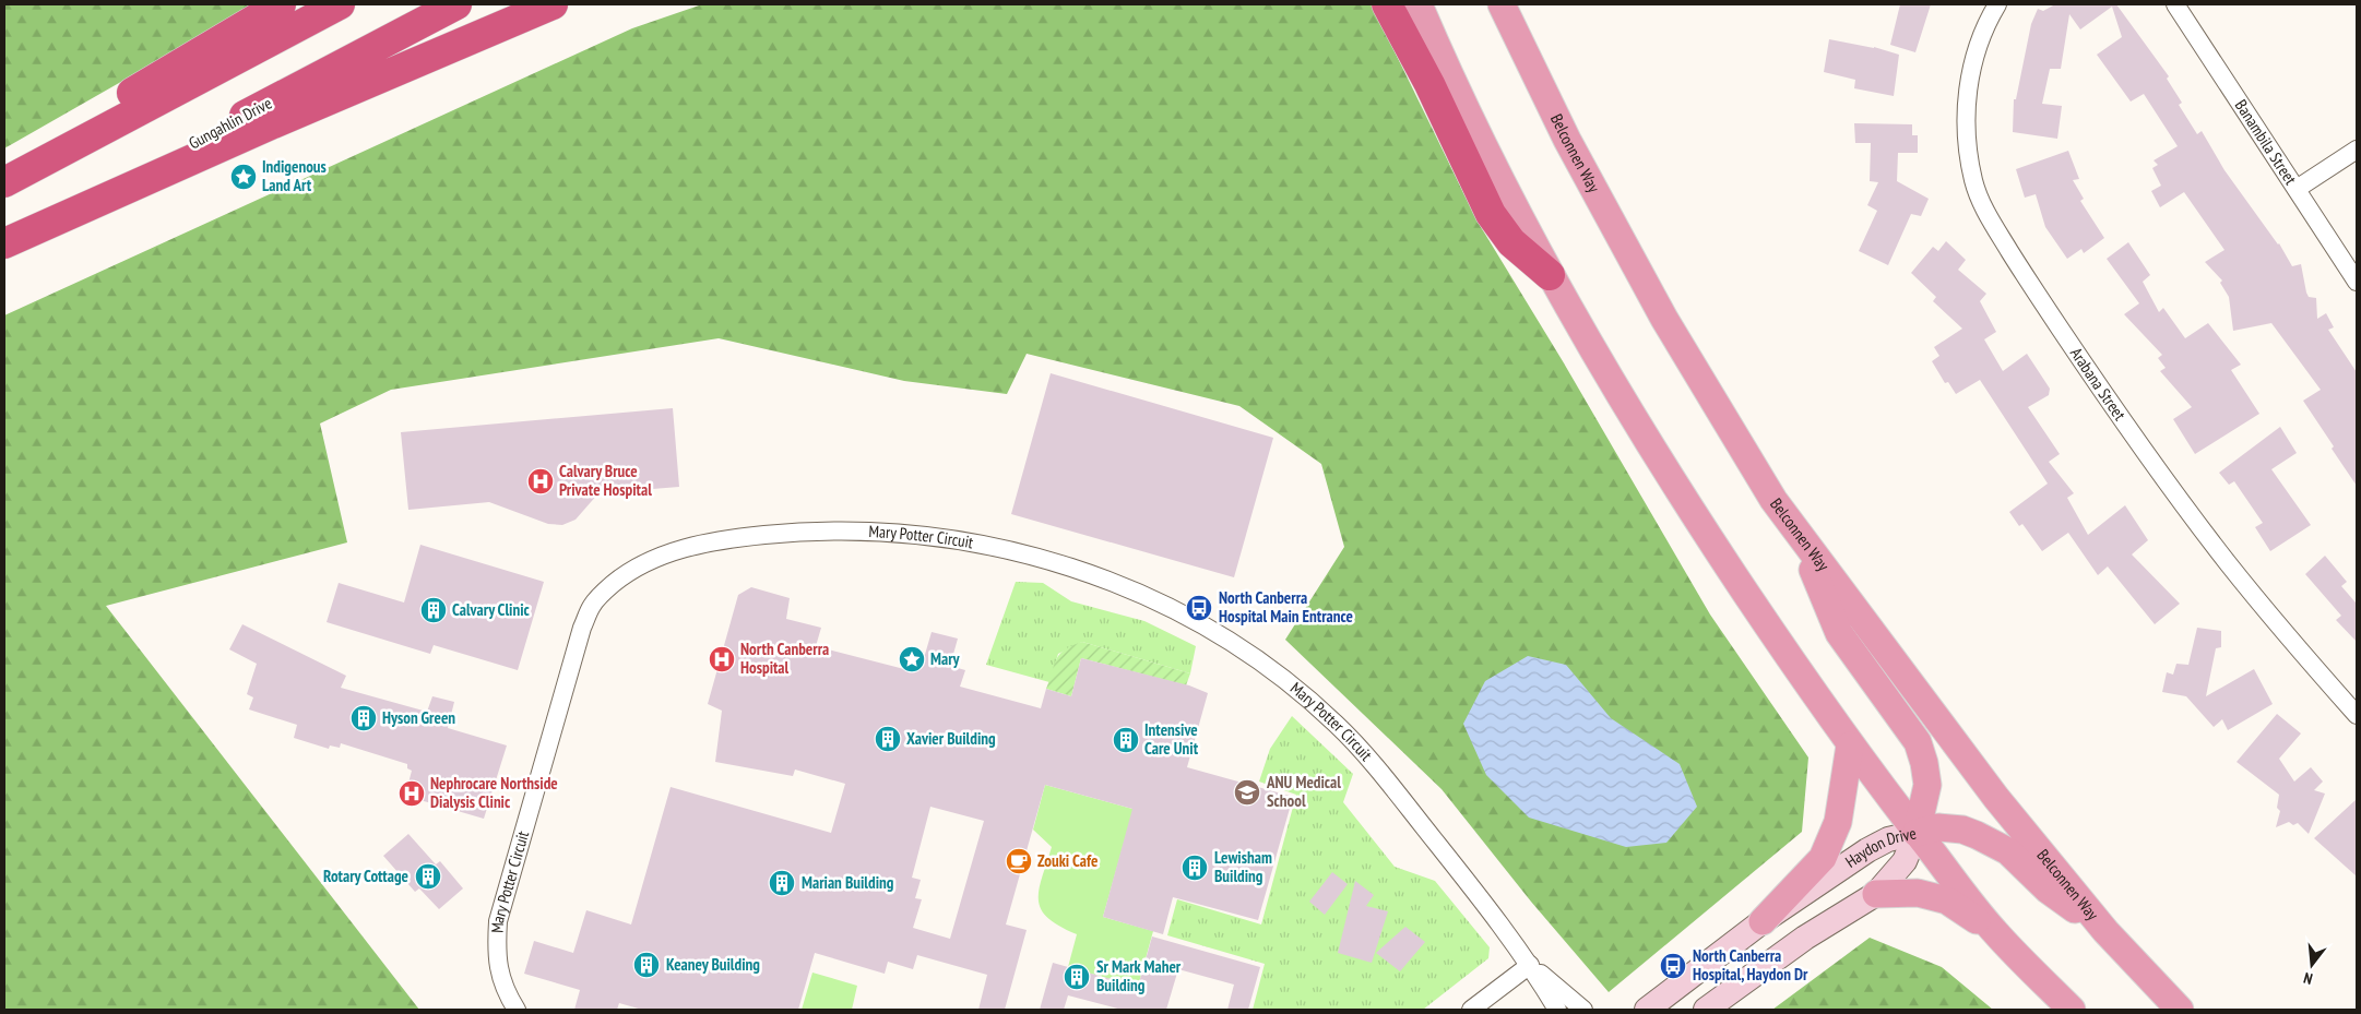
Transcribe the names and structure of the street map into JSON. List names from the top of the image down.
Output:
{
  "streets": {
    "highway": ["Gungahlin Drive"],
    "main road": ["Belconnen Way", "Haydon Drive"],
    "street": ["Banambila Street", "Arabana Street", "Mary Potter Circuit"]
  },
  "places": {
    "place": ["Indigenous Land Art", "Mary"],
    "hospital": ["Calvary Bruce Private Hospital", "North Canberra Hospital", "Nephrocare Northside Dialysis Clinic"],
    "bus stop": ["North Canberra Hospital Main Entrance", "North Canberra Hospital, Haydon Dr"],
    "building": [
      "Calvary Clinic",
      "Hyson Green",
      "Xavier Building",
      "Intensive Care Unit",
      "Lewisham Building",
      "Rotary Cottage",
      "Marian Building",
      "Keaney Building",
      "Sr Mark Maher Building"
    ],
    "school or university": ["ANU Medical School"],
    "cafe": ["Zouki Cafe"]
  },
  "north": "bottom"
}
